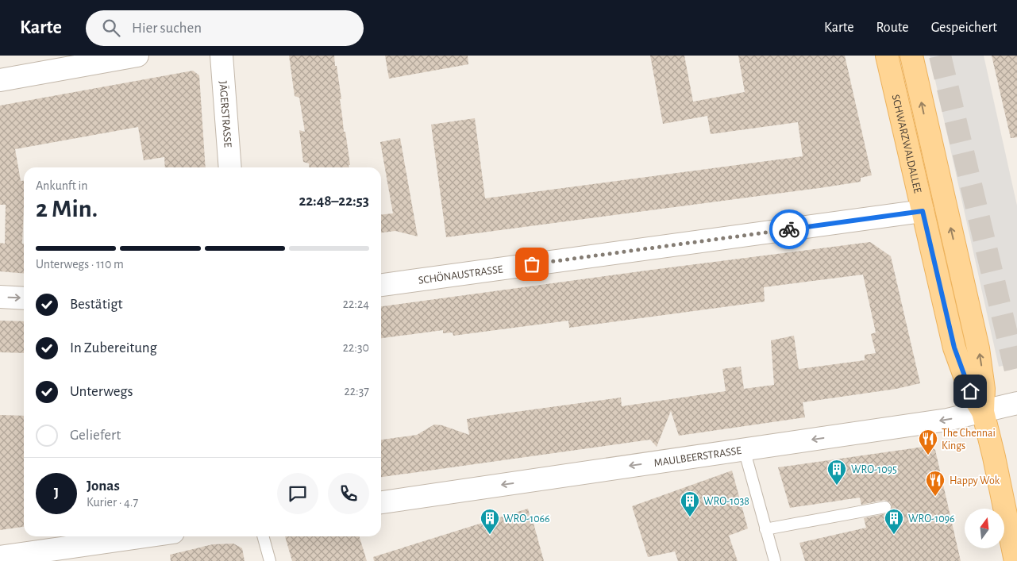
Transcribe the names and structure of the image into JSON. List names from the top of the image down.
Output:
{
  "streets": {
    "main road": ["SCHWARZWALDALLEE"],
    "street": ["JÄGERSTRASSE", "SCHÖNAUSTRASSE", "MAULBEERSTRASSE"]
  },
  "crossings": [
    ["SCHWARZWALDALLEE", "SCHÖNAUSTRASSE"],
    ["SCHWARZWALDALLEE", "MAULBEERSTRASSE"]
  ],
  "one_way": ["MAULBEERSTRASSE"],
  "places": {
    "restaurant": ["The Chennai Kings", "Happy Wok"],
    "building": [
      "WRO-1095",
      "WRO-1038",
      "WRO-1066",
      "WRO-1096"
    ]
  },
  "north": "top",
  "page": {
    "header": "Karte",
    "search": "Hier suchen",
    "nav": ["Karte", "Route", "Gespeichert"],
    "heading": ["2 Min.", "Ankunft in", "22:48–22:53"],
    "panel": ["Jonas", "Kurier · 4.7"],
    "bar": "Unterwegs · 110 m",
    "list": [
      ["Bestätigt", "22:24"],
      ["In Zubereitung", "22:30"],
      ["Unterwegs", "22:37"],
      "Geliefert"
    ],
    "round": "J"
  }
}
